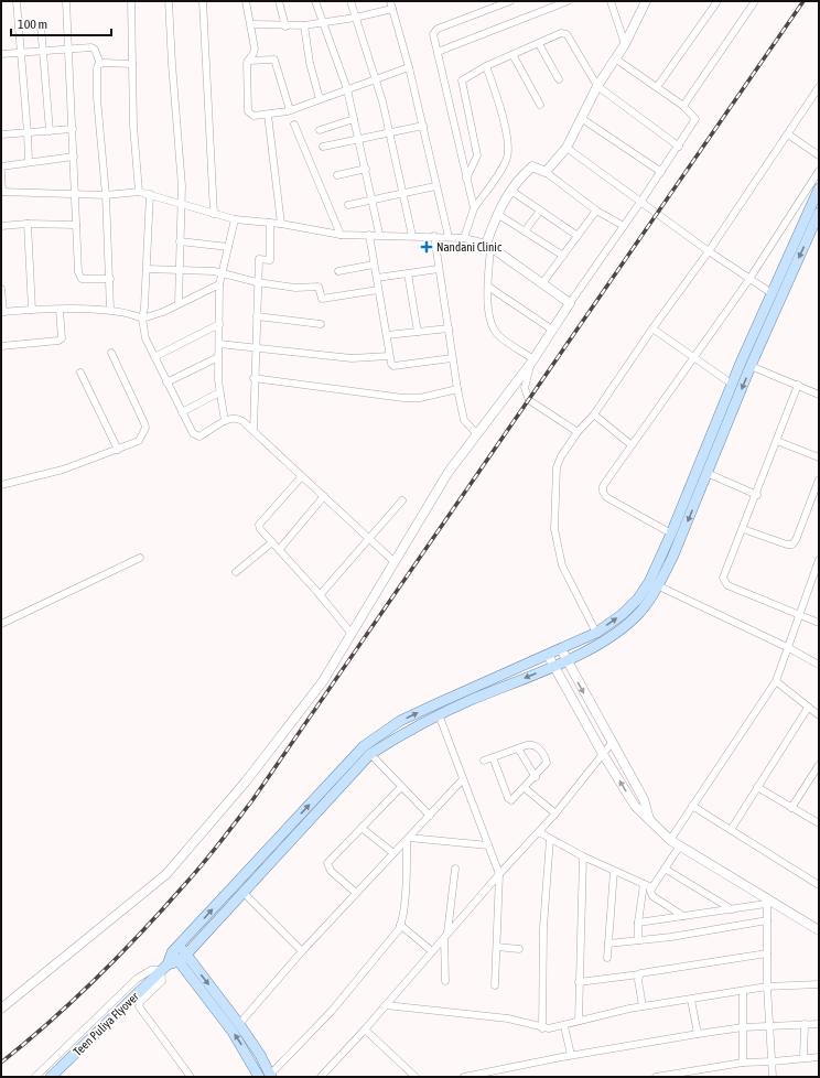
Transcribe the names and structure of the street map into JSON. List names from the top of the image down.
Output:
{
  "streets": {
    "main road": ["Teen Puliya Flyover"]
  },
  "places": {
    "health": ["Nandani Clinic"]
  },
  "scale_bar": "100 m"
}
